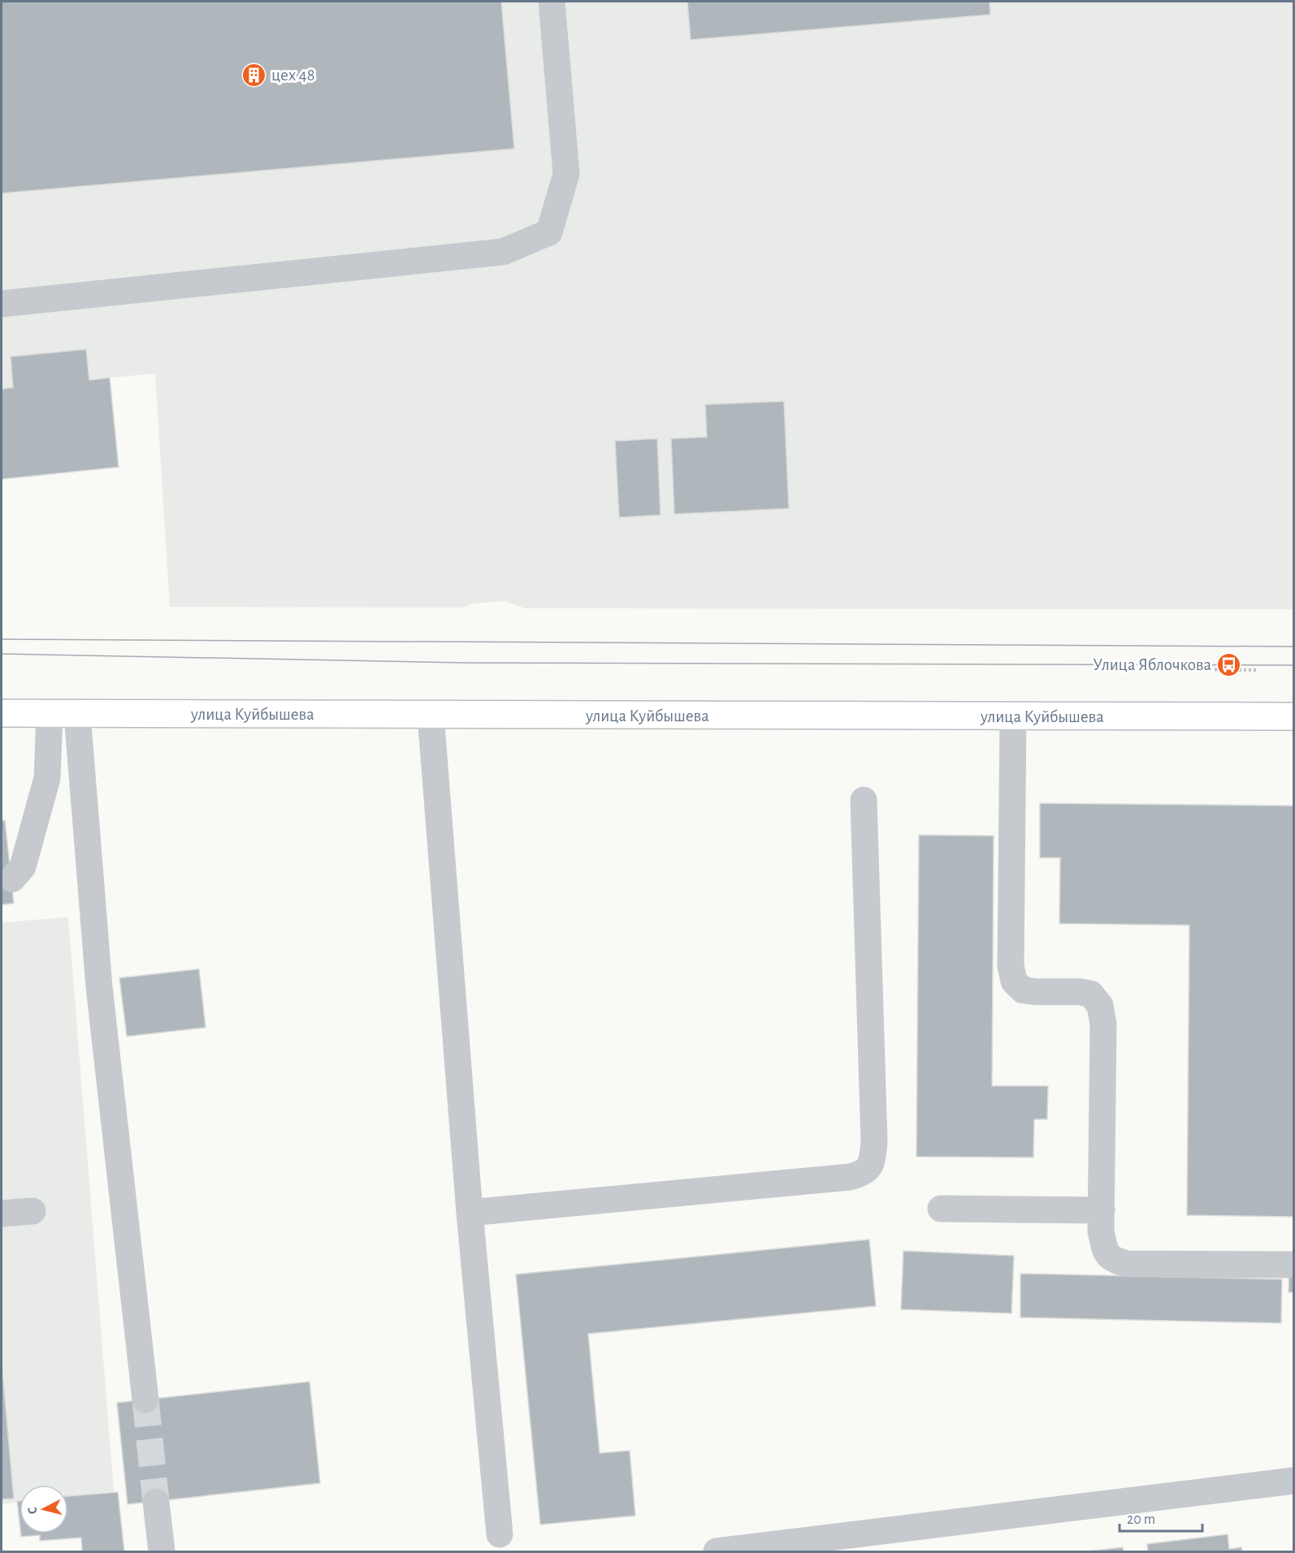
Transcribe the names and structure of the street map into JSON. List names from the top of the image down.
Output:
{
  "streets": {
    "main road": ["улица Куйбышева"]
  },
  "places": {
    "building": ["цех 48"],
    "bus stop": ["Улица Яблочкова"]
  },
  "scale_bar": "20 m",
  "north": "left"
}
